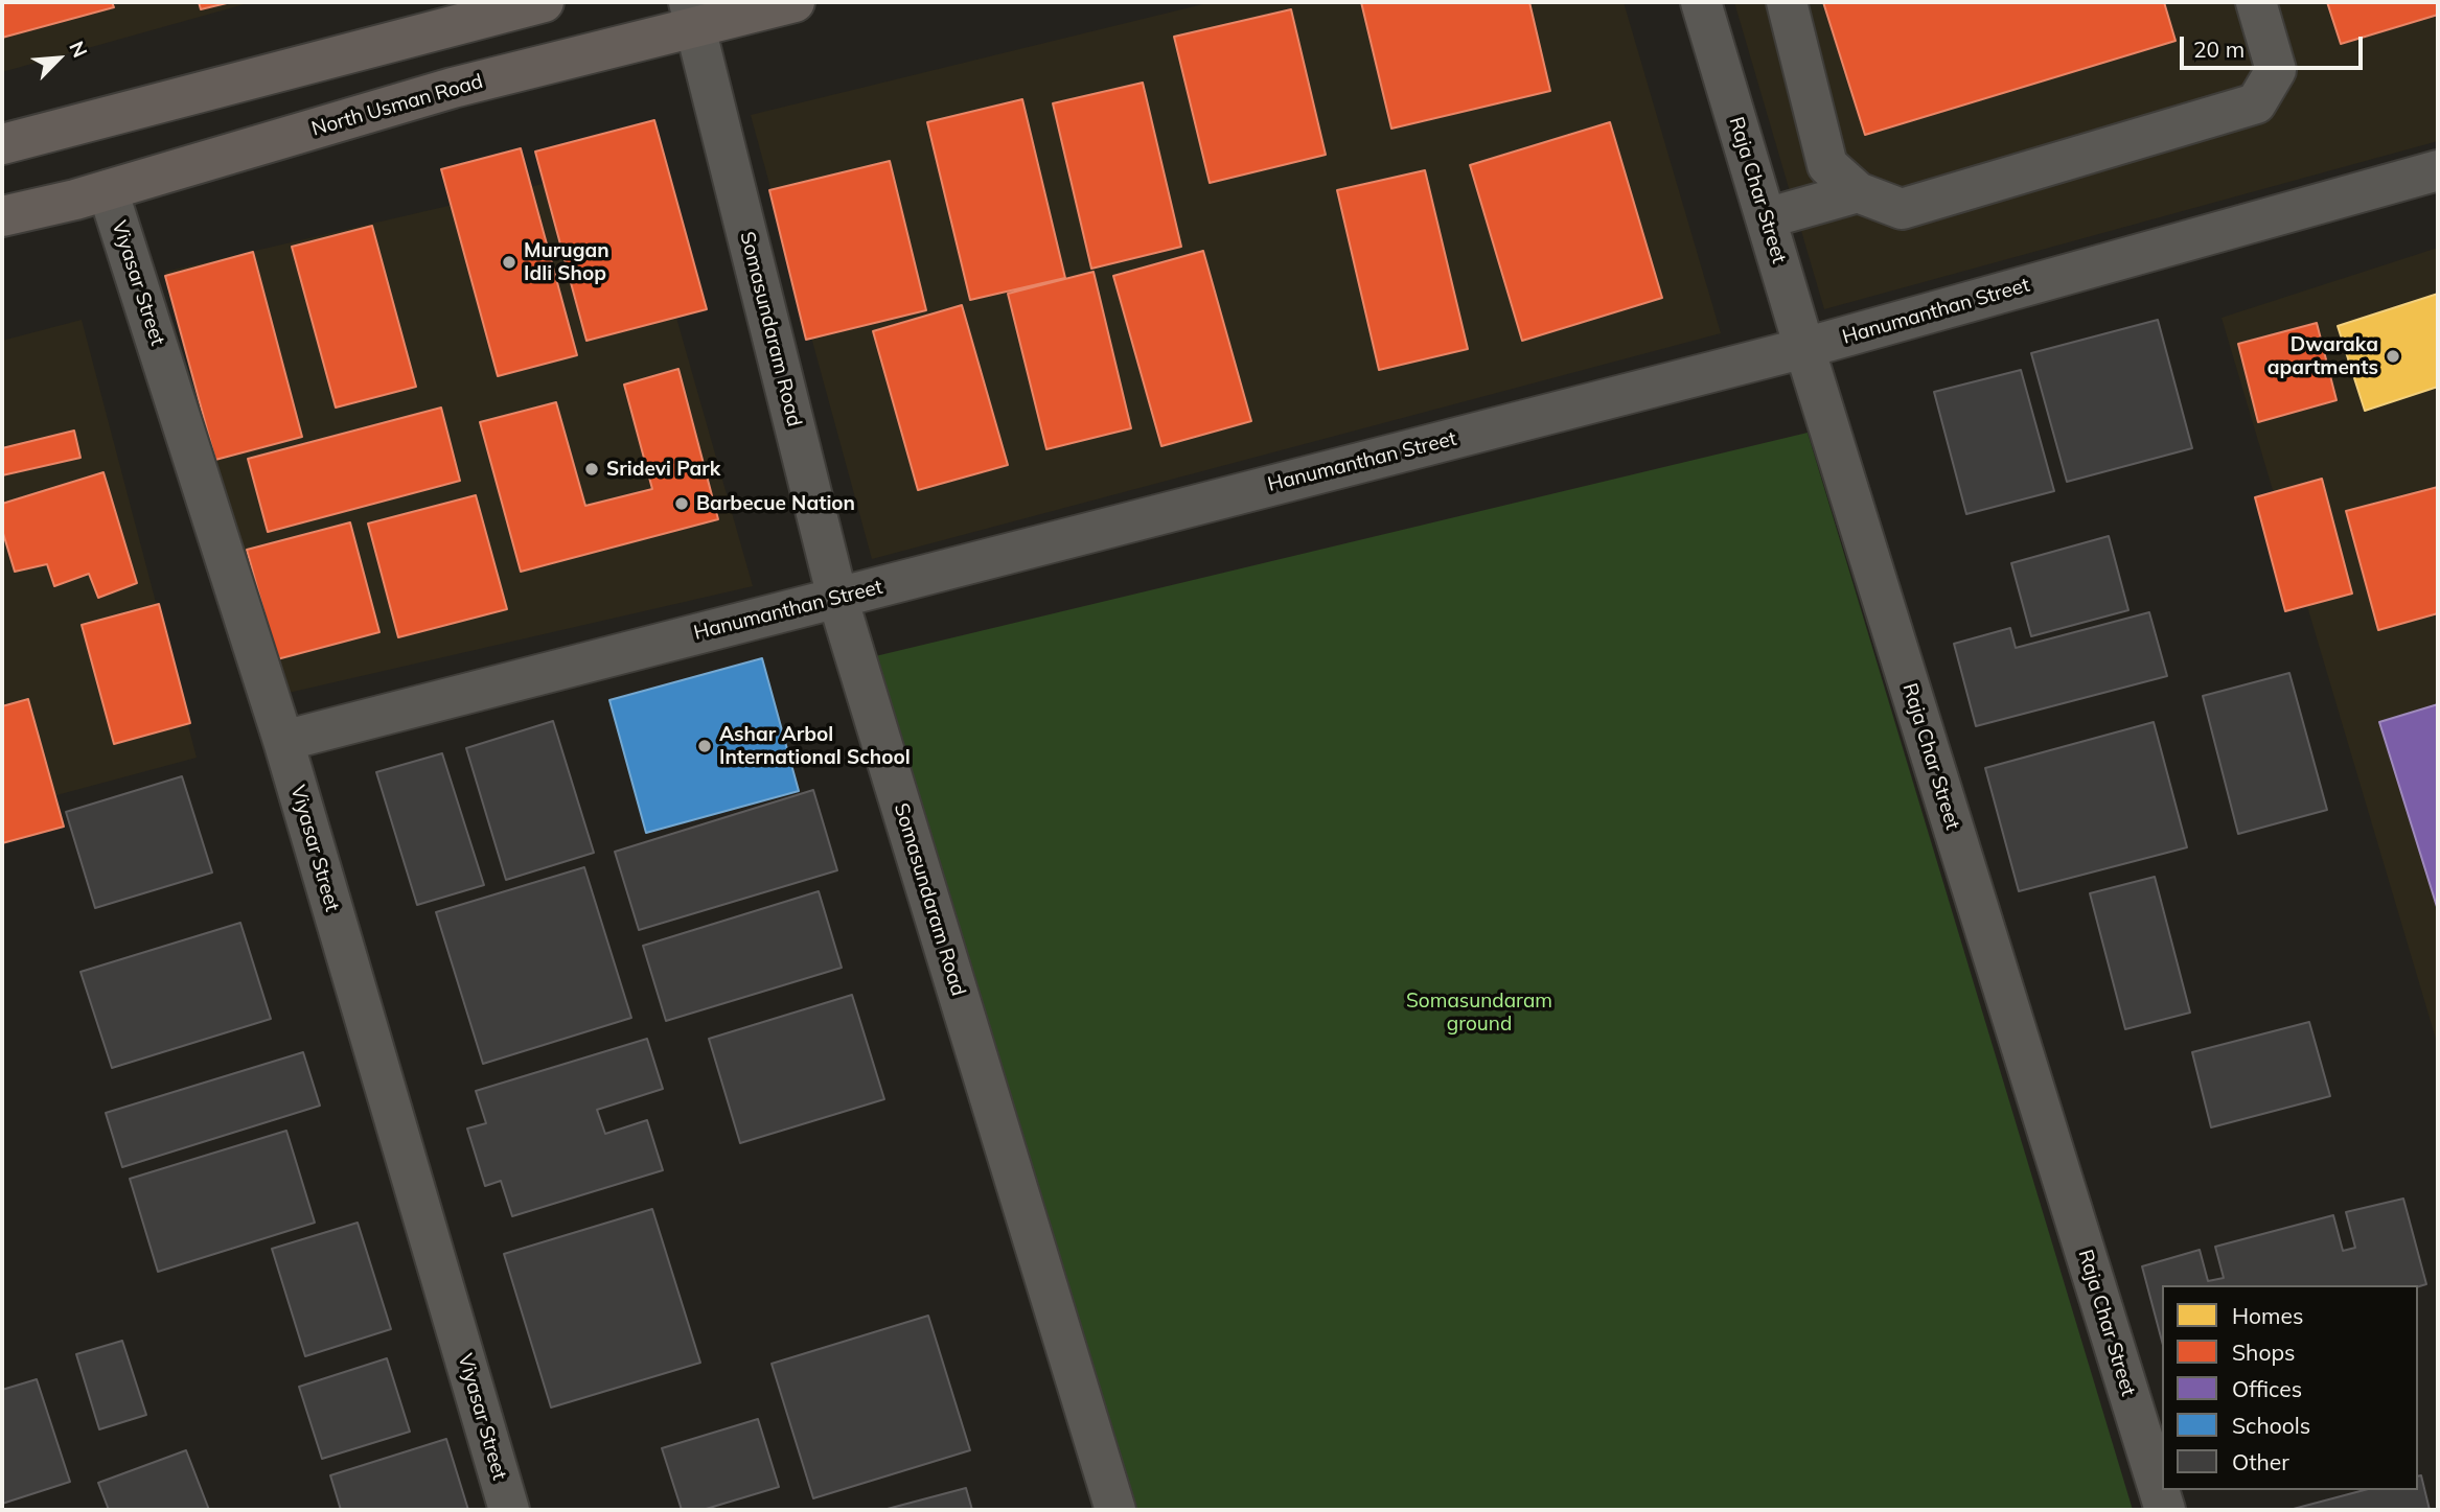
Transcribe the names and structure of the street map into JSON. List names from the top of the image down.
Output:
{
  "streets": {
    "main road": ["North Usman Road"],
    "street": [
      "Raja Char Street",
      "Viyasar Street",
      "Hanumanthan Street",
      "Somasundaram Road"
    ]
  },
  "crossings": [
    ["North Usman Road", "Viyasar Street"],
    ["North Usman Road", "Somasundaram Road"],
    ["Raja Char Street", "Hanumanthan Street"],
    ["Viyasar Street", "Hanumanthan Street"],
    ["Hanumanthan Street", "Somasundaram Road"]
  ],
  "parks": ["Somasundaram ground"],
  "places": [
    "Murugan Idli Shop",
    "Dwaraka apartments",
    "Sridevi Park",
    "Barbecue Nation",
    "Ashar Arbol International School"
  ],
  "legend": [
    "Homes",
    "Shops",
    "Offices",
    "Schools",
    "Other"
  ],
  "scale_bar": "20 m",
  "north": "top right"
}
